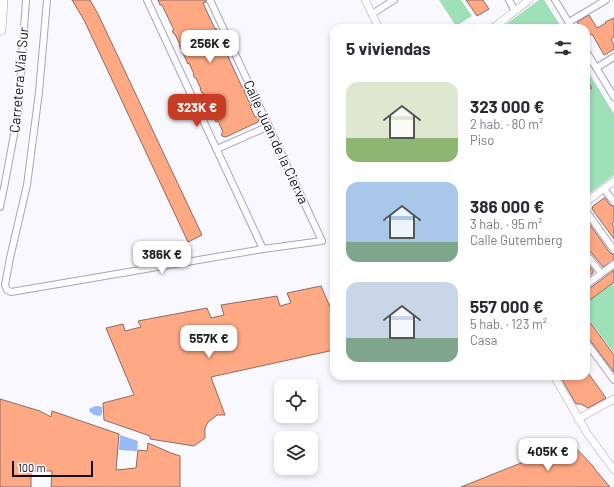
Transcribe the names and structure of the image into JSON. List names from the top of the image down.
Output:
{
  "streets": {
    "street": ["Carretera Vial Sur", "Calle Juan de la Cierva"]
  },
  "scale_bar": "100 m",
  "page": {
    "heading": "5 viviendas",
    "price": [
      "256K €",
      "323K €",
      "386K €",
      "557K €",
      "405K €"
    ],
    "list": [
      {
        "name": "323 000 €",
        "note": "2 hab. · 80 m² · Piso"
      },
      {
        "name": "386 000 €",
        "note": "3 hab. · 95 m² · Calle Gutemberg"
      },
      {
        "name": "557 000 €",
        "note": "5 hab. · 123 m² · Casa"
      }
    ],
    "scale": "100 m"
  }
}
